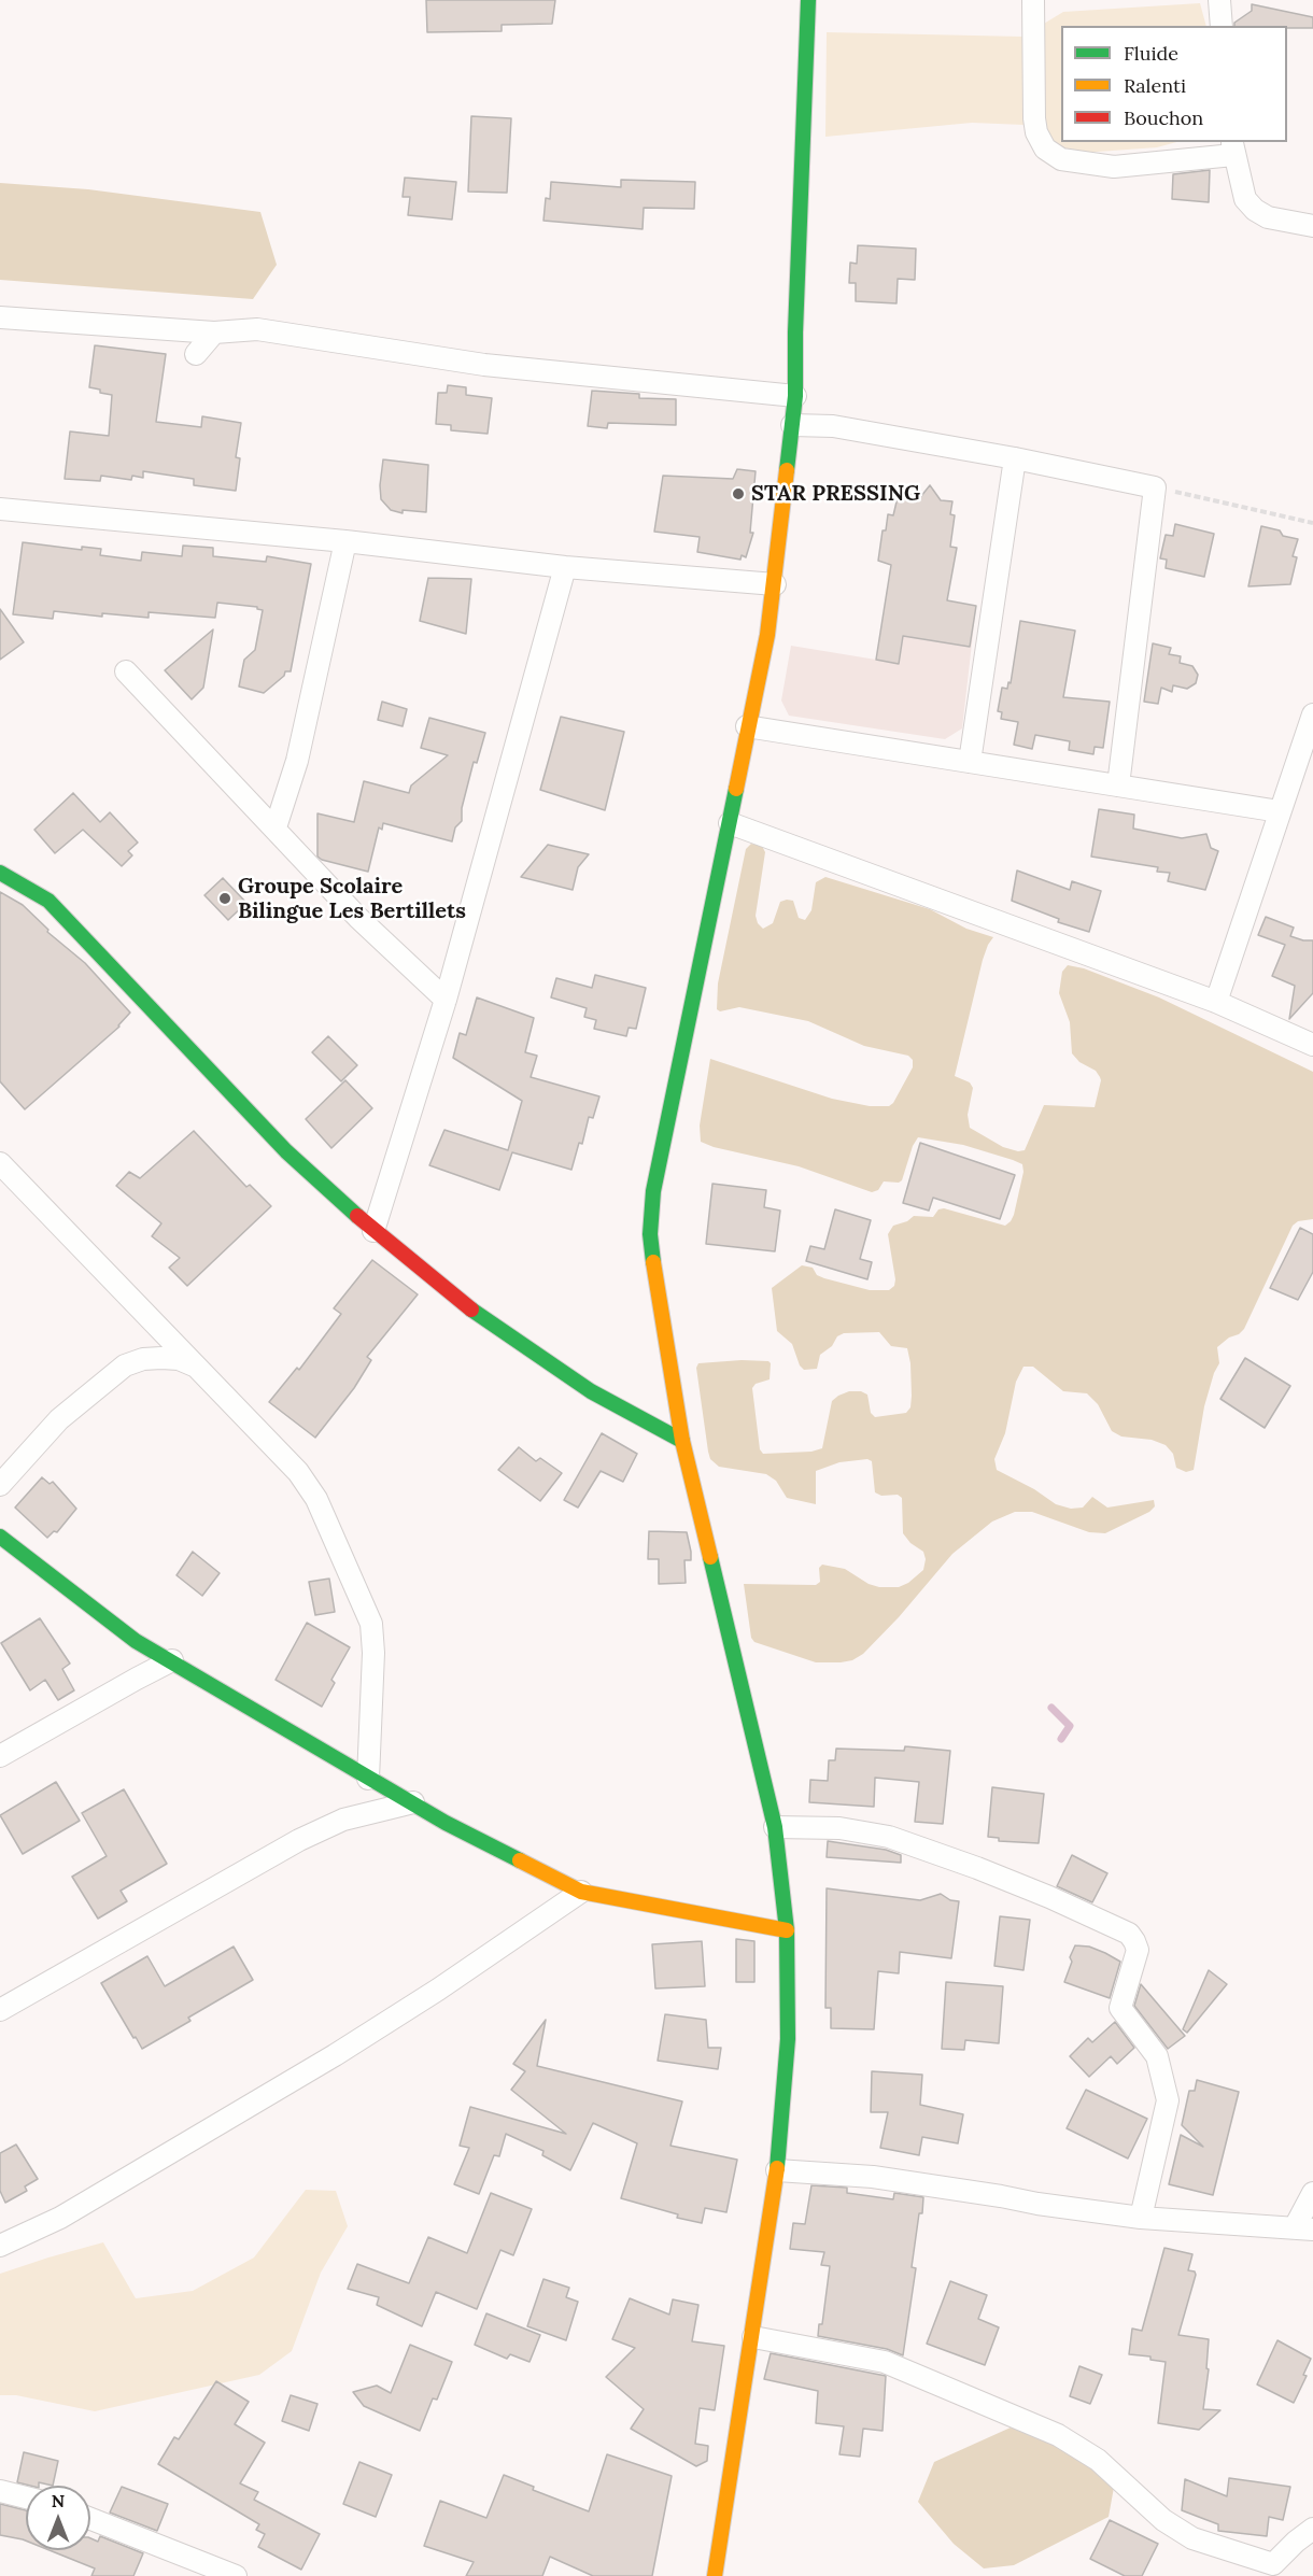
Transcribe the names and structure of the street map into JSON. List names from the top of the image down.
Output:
{
  "places": ["STAR PRESSING", "Groupe Scolaire Bilingue Les Bertillets"],
  "legend": ["Fluide", "Ralenti", "Bouchon"],
  "north": "top"
}
